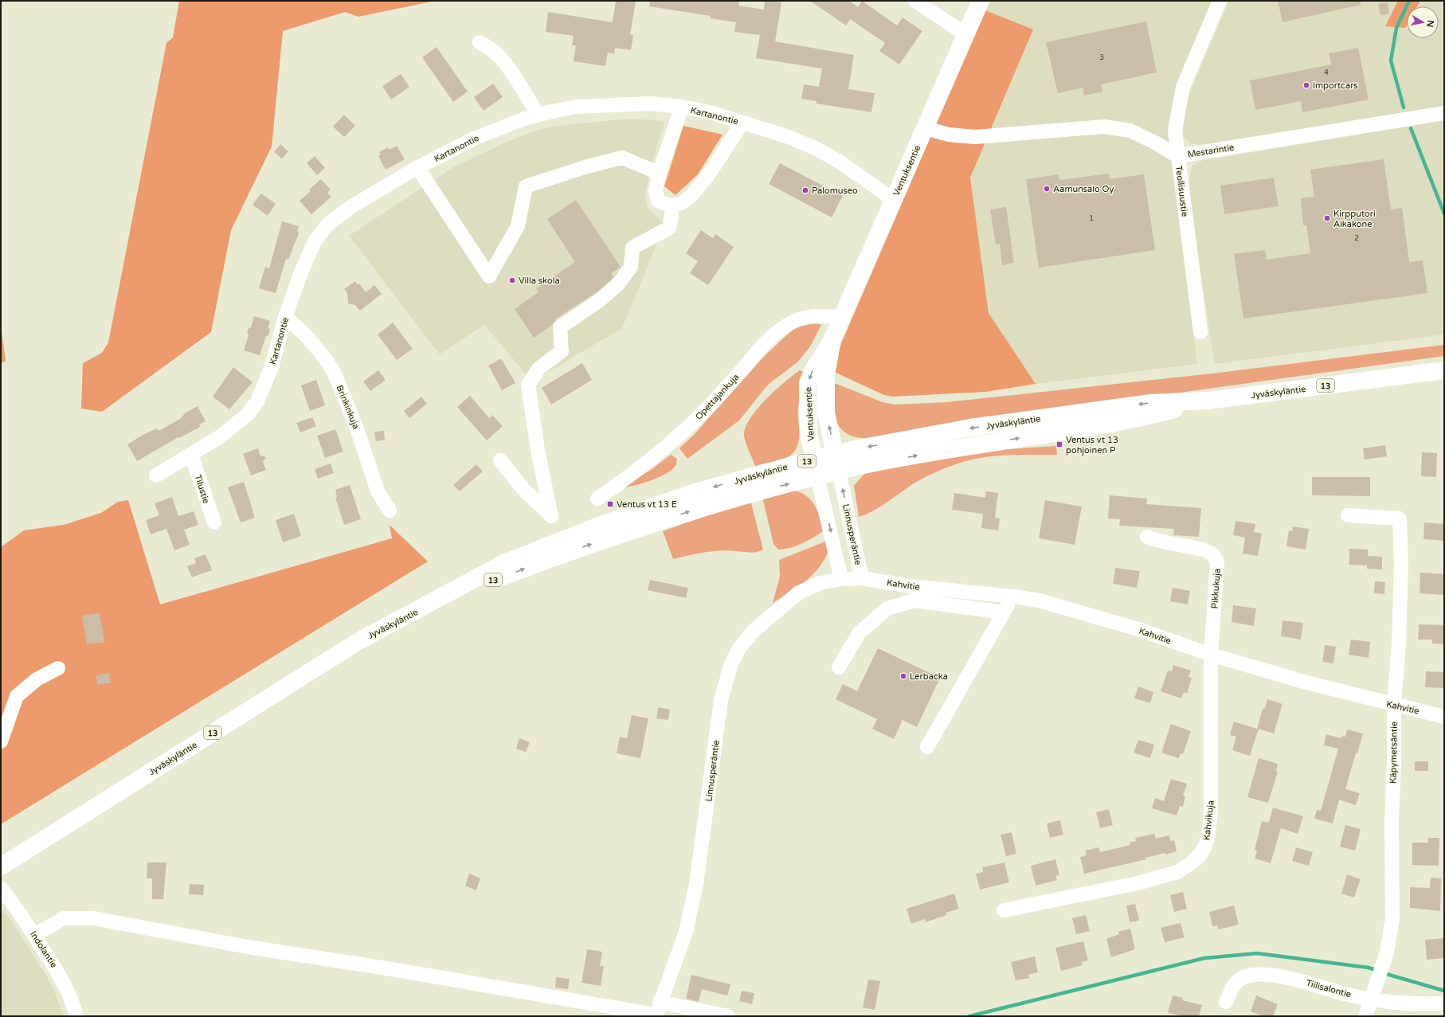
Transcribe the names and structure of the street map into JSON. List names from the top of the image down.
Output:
{
  "streets": {
    "main road": ["Ventuksentie", "13", "Jyväskyläntie"],
    "street": [
      "Kartanontie",
      "Mestarintie",
      "Teollisuustie",
      "Opettajankuja",
      "Brinkinkuja",
      "Tilustie",
      "Linnusperäntie",
      "Kahvitie",
      "Pikkukuja",
      "Käpymetsäntie",
      "Kahvikuja",
      "Indolantie",
      "Tiilisalontie"
    ]
  },
  "crossings": [
    ["Kartanontie", "Ventuksentie"],
    ["Kartanontie", "Brinkinkuja"],
    ["Kartanontie", "Tilustie"],
    ["Mestarintie", "Ventuksentie"],
    ["Mestarintie", "Teollisuustie"],
    ["Ventuksentie", "Jyväskyläntie"],
    ["Ventuksentie", "Opettajankuja"],
    ["Ventuksentie", "Linnusperäntie"],
    ["Jyväskyläntie", "Linnusperäntie"],
    ["Linnusperäntie", "Kahvitie"],
    ["Kahvitie", "Pikkukuja"],
    ["Kahvitie", "Käpymetsäntie"],
    ["Kahvitie", "Kahvikuja"],
    ["Pikkukuja", "Kahvikuja"],
    ["Käpymetsäntie", "Tiilisalontie"]
  ],
  "places": {
    "other": [
      "Importcars",
      "Aamunsalo Oy",
      "Palomuseo",
      "Kirpputori Aikakone",
      "Villa skola",
      "Lerbacka"
    ],
    "transit": ["Ventus vt 13 pohjoinen P", "Ventus vt 13 E"]
  },
  "house_numbers": [
    "3",
    "4",
    "1",
    "2"
  ],
  "north": "right"
}
